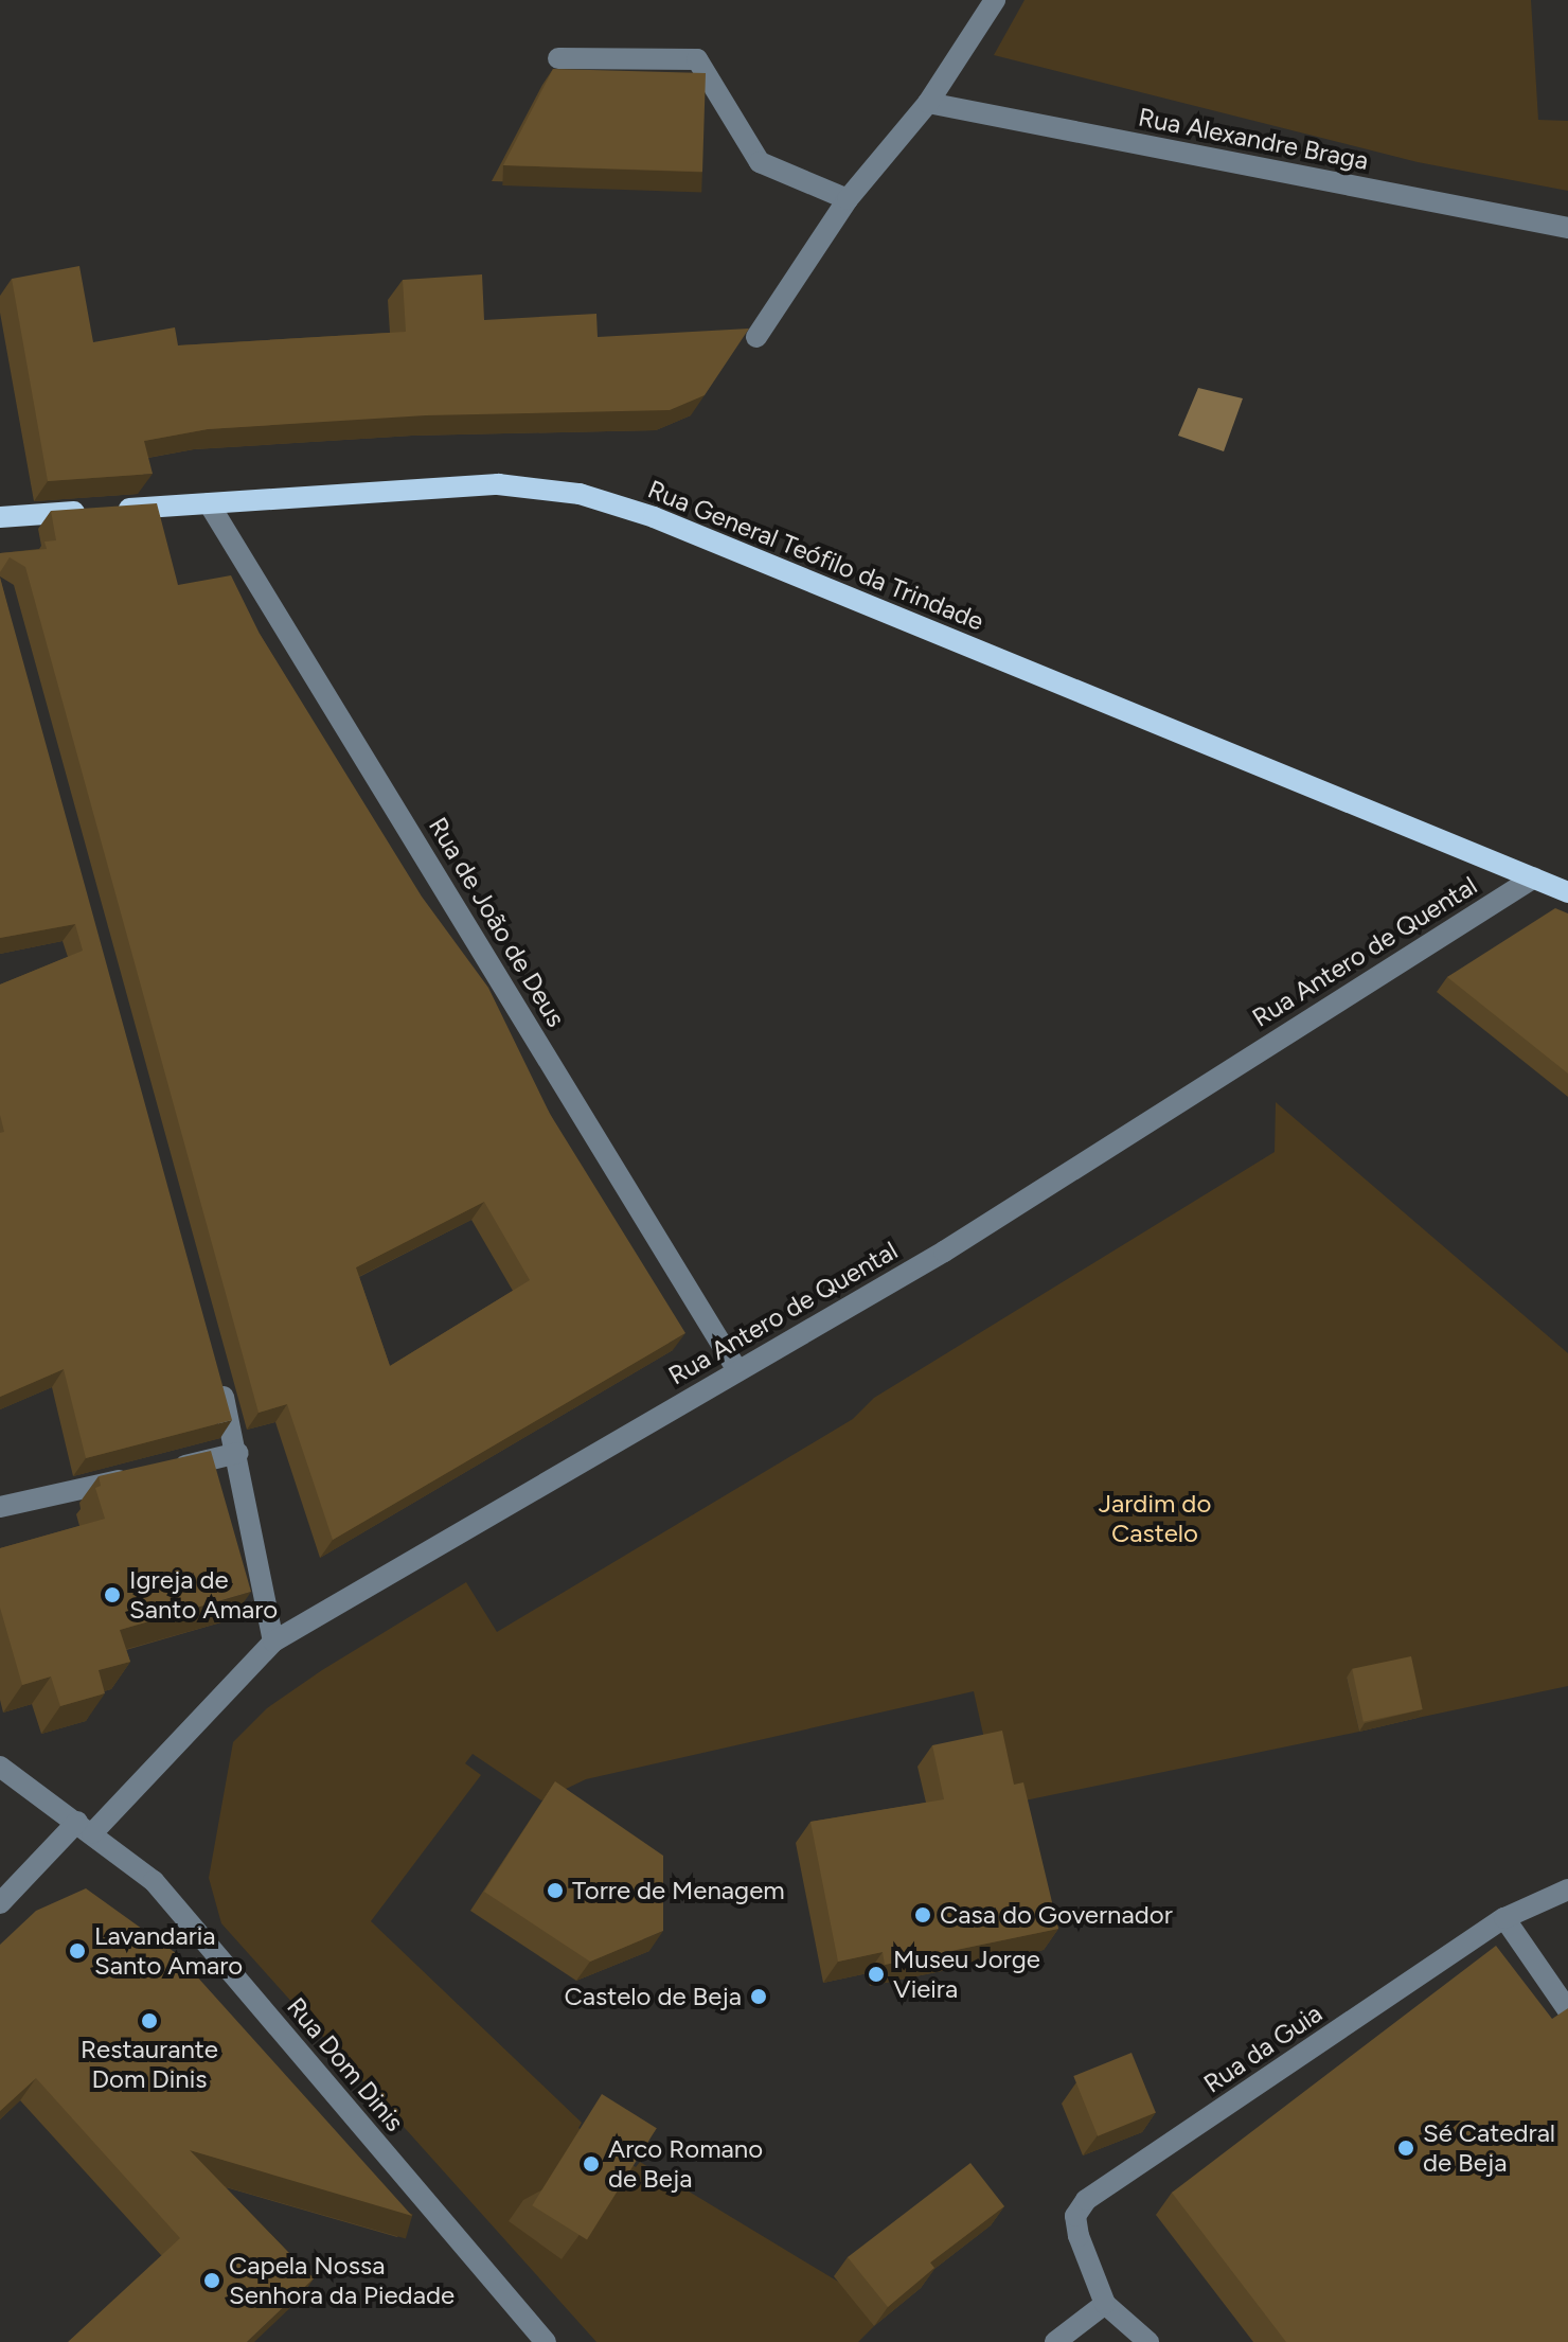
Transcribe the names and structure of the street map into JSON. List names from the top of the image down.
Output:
{
  "streets": {
    "main road": ["Rua General Teófilo da Trindade"],
    "street": [
      "Rua Alexandre Braga",
      "Rua de João de Deus",
      "Rua Antero de Quental",
      "Rua da Guia",
      "Rua Dom Dinis"
    ]
  },
  "crossings": [
    ["Rua General Teófilo da Trindade", "Rua de João de Deus"],
    ["Rua General Teófilo da Trindade", "Rua Antero de Quental"],
    ["Rua de João de Deus", "Rua Antero de Quental"],
    ["Rua Antero de Quental", "Rua Dom Dinis"]
  ],
  "parks": ["Jardim do Castelo"],
  "places": [
    "Igreja de Santo Amaro",
    "Torre de Menagem",
    "Casa do Governador",
    "Lavandaria Santo Amaro",
    "Museu Jorge Vieira",
    "Castelo de Beja",
    "Restaurante Dom Dinis",
    "Sé Catedral de Beja",
    "Arco Romano de Beja",
    "Capela Nossa Senhora da Piedade"
  ]
}
